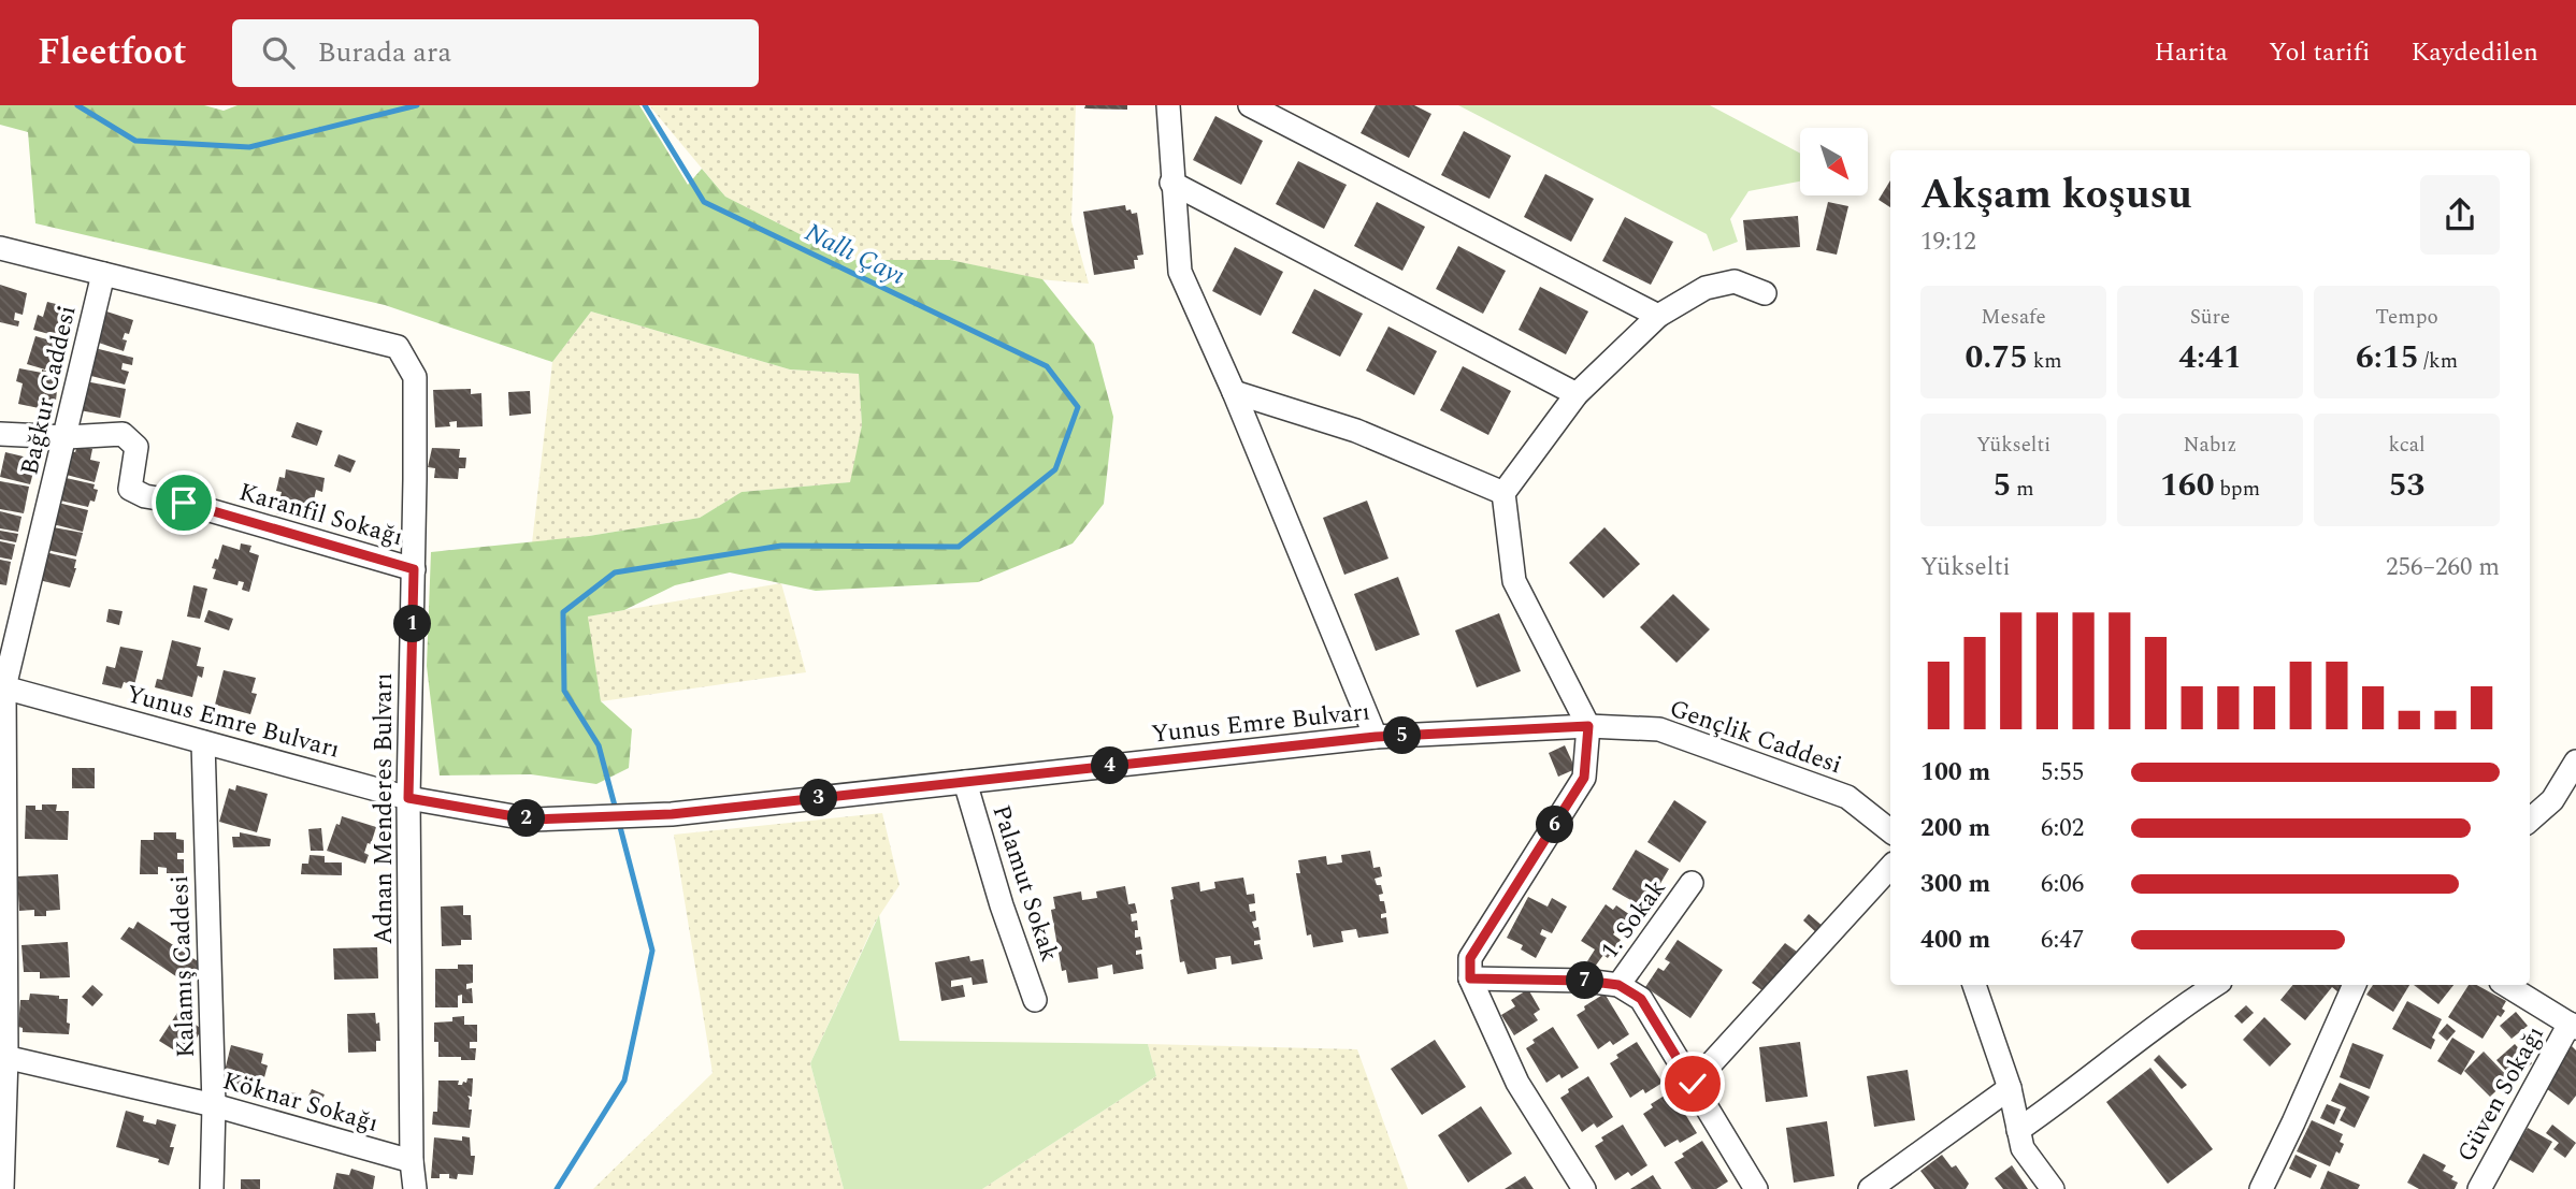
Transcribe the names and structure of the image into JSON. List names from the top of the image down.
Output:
{
  "streets": {
    "street": [
      "Bağkur Caddesi",
      "Karanfil Sokağı",
      "Yunus Emre Bulvarı",
      "Gençlik Caddesi",
      "Adnan Menderes Bulvarı",
      "Palamut Sokak",
      "1. Sokak",
      "Kalamış Caddesi",
      "Güven Sokağı",
      "Köknar Sokağı"
    ]
  },
  "crossings": [
    ["Bağkur Caddesi", "Karanfil Sokağı"],
    ["Bağkur Caddesi", "Yunus Emre Bulvarı"],
    ["Bağkur Caddesi", "Adnan Menderes Bulvarı"],
    ["Bağkur Caddesi", "Köknar Sokağı"],
    ["Karanfil Sokağı", "Adnan Menderes Bulvarı"],
    ["Yunus Emre Bulvarı", "Gençlik Caddesi"],
    ["Yunus Emre Bulvarı", "Adnan Menderes Bulvarı"],
    ["Yunus Emre Bulvarı", "Palamut Sokak"],
    ["Yunus Emre Bulvarı", "Kalamış Caddesi"],
    ["Adnan Menderes Bulvarı", "Köknar Sokağı"],
    ["Kalamış Caddesi", "Köknar Sokağı"]
  ],
  "water": ["Nallı Çayı"],
  "north": "bottom right",
  "page": {
    "header": "Fleetfoot",
    "search": "Burada ara",
    "nav": ["Harita", "Yol tarifi", "Kaydedilen"],
    "heading": ["Akşam koşusu", "19:12"],
    "stats": [
      ["Mesafe", "0.75 km"],
      ["Süre", "4:41"],
      ["Tempo", "6:15 /km"],
      ["Yükselti", "5 m"],
      ["Nabız", "160 bpm"],
      ["kcal", "53"]
    ],
    "chart": ["Yükselti", "256–260 m"],
    "pins": [
      "1",
      "5",
      "4",
      "3",
      "2",
      "6",
      "7"
    ],
    "list": [
      {
        "name": "100 m",
        "note": "5:55"
      },
      {
        "name": "200 m",
        "note": "6:02"
      },
      {
        "name": "300 m",
        "note": "6:06"
      },
      {
        "name": "400 m",
        "note": "6:47"
      }
    ]
  }
}
